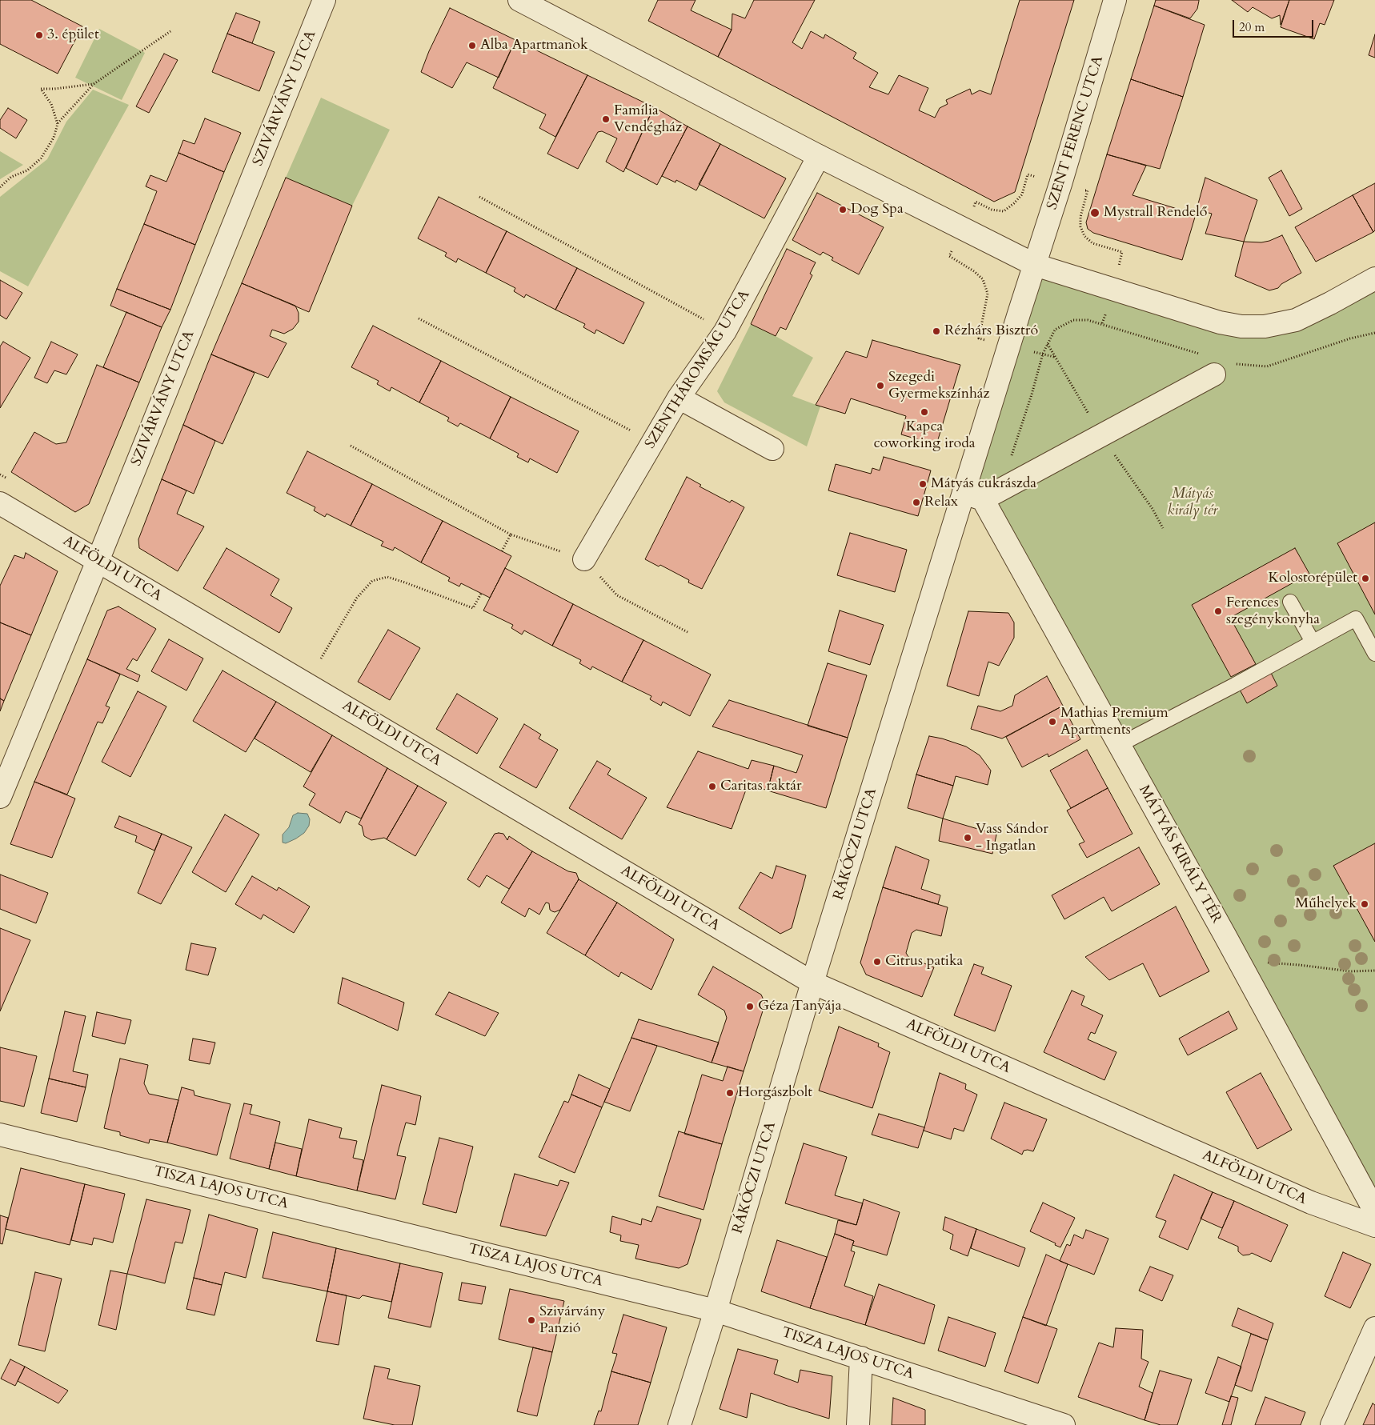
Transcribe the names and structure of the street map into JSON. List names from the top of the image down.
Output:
{
  "streets": {
    "street": [
      "SZIVÁRVÁNY UTCA",
      "SZENT FERENC UTCA",
      "SZENTHÁROMSÁG UTCA",
      "ALFÖLDI UTCA",
      "RÁKÓCZI UTCA",
      "MÁTYÁS KIRÁLY TÉR",
      "TISZA LAJOS UTCA"
    ]
  },
  "crossings": [
    ["SZIVÁRVÁNY UTCA", "ALFÖLDI UTCA"],
    ["SZENT FERENC UTCA", "RÁKÓCZI UTCA"],
    ["ALFÖLDI UTCA", "RÁKÓCZI UTCA"],
    ["RÁKÓCZI UTCA", "MÁTYÁS KIRÁLY TÉR"],
    ["RÁKÓCZI UTCA", "TISZA LAJOS UTCA"]
  ],
  "parks": ["Mátyás király tér"],
  "places": [
    "3. épület",
    "Alba Apartmanok",
    "Família Vendégház",
    "Dog Spa",
    "Mystrall Rendelő",
    "Rézhárs Bisztró",
    "Szegedi Gyermekszínház",
    "Kapca coworking iroda",
    "Mátyás cukrászda",
    "Relax",
    "Kolostorépület",
    "Ferences szegénykonyha",
    "Mathias Premium Apartments",
    "Caritas raktár",
    "Vass Sándor - Ingatlan",
    "Műhelyek",
    "Citrus patika",
    "Géza Tanyája",
    "Horgászbolt",
    "Szivárvány Panzió"
  ],
  "scale_bar": "20 m"
}
